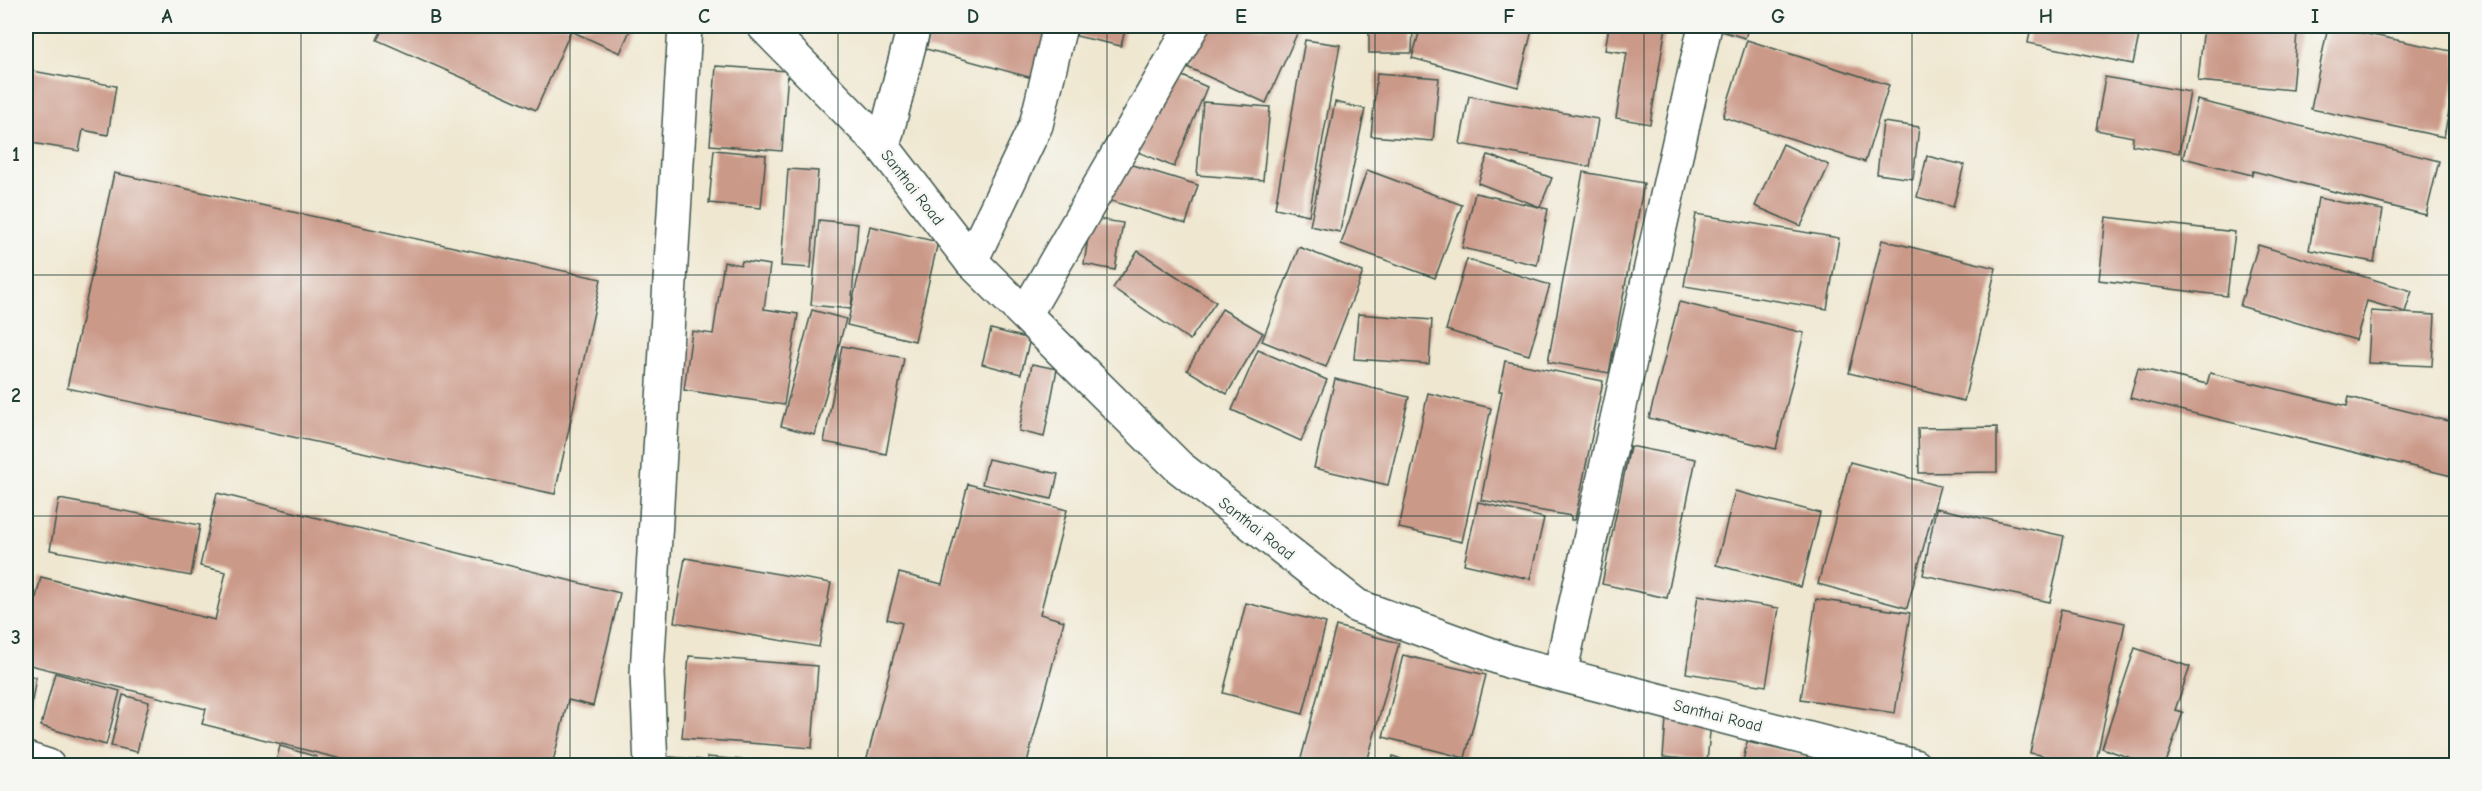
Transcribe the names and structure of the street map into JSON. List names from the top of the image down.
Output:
{
  "streets": {
    "street": ["Santhai Road"]
  },
  "grid": {
    "columns": [
      "A",
      "B",
      "C",
      "D",
      "E",
      "F",
      "G",
      "H",
      "I"
    ],
    "rows": ["1", "2", "3"]
  }
}
